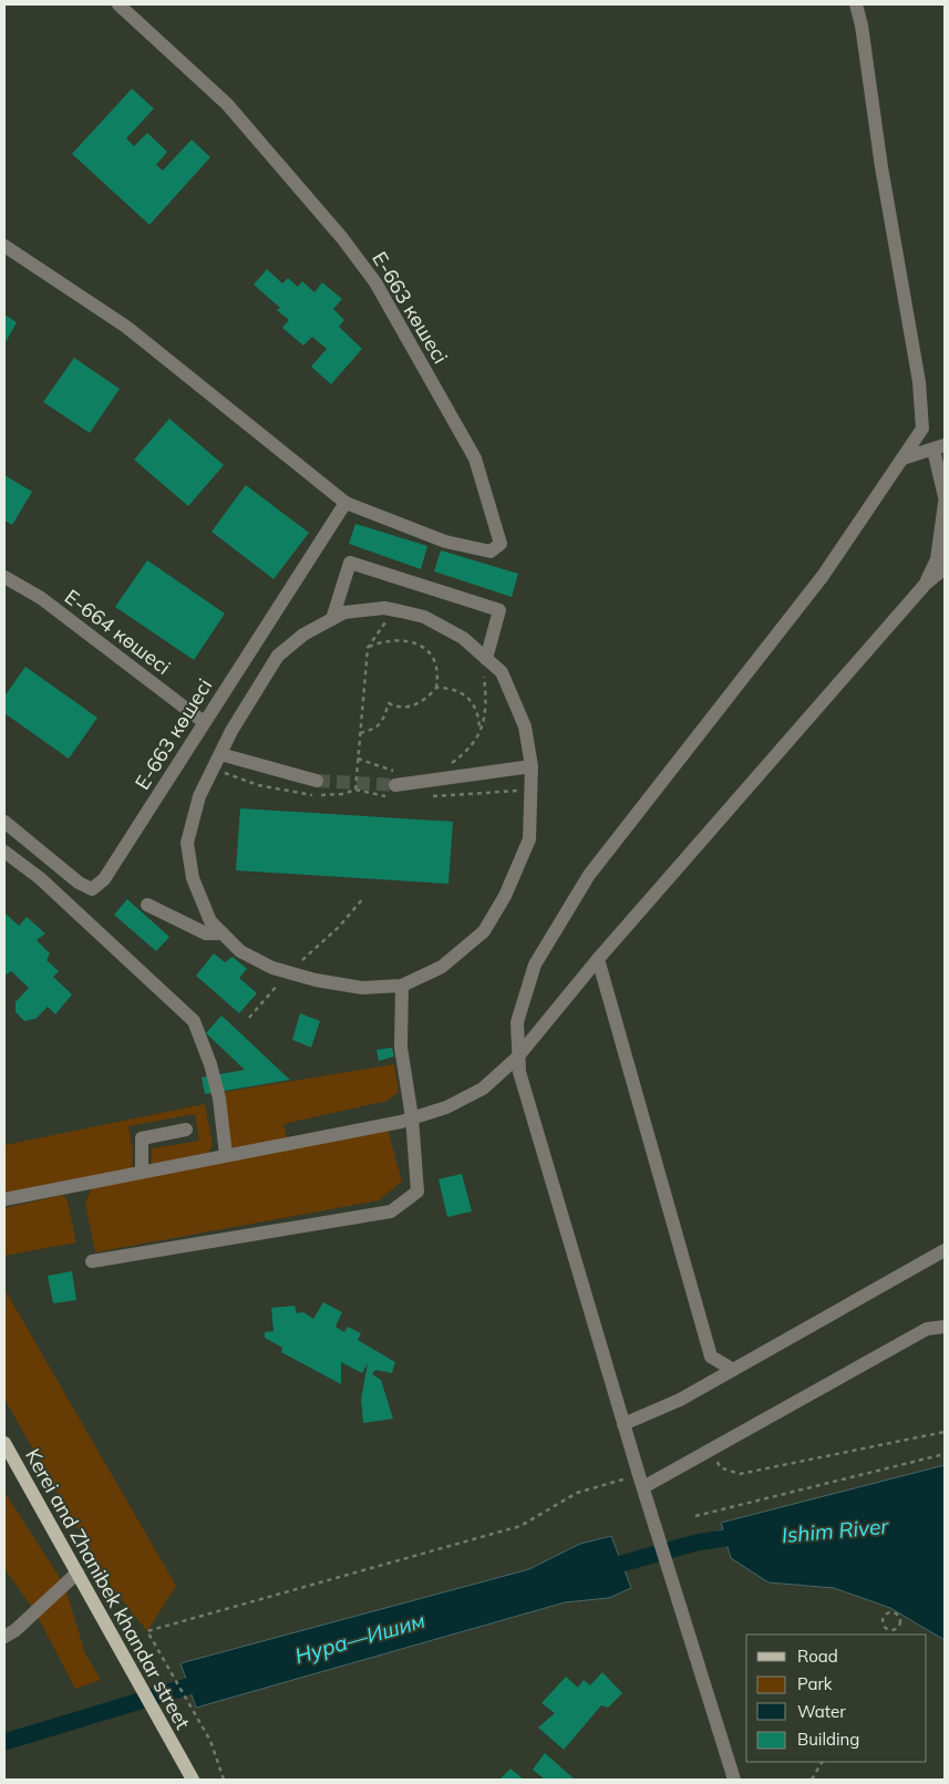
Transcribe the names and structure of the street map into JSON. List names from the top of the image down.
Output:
{
  "streets": {
    "main road": ["Kerei and Zhanibek khandar street"],
    "street": ["Е-663 көшесі", "Е-664 көшесі"]
  },
  "crossings": [
    ["Е-663 көшесі", "Е-664 көшесі"]
  ],
  "water": ["Ishim River", "Нура—Ишим"],
  "legend": [
    "Road",
    "Park",
    "Water",
    "Building"
  ]
}
